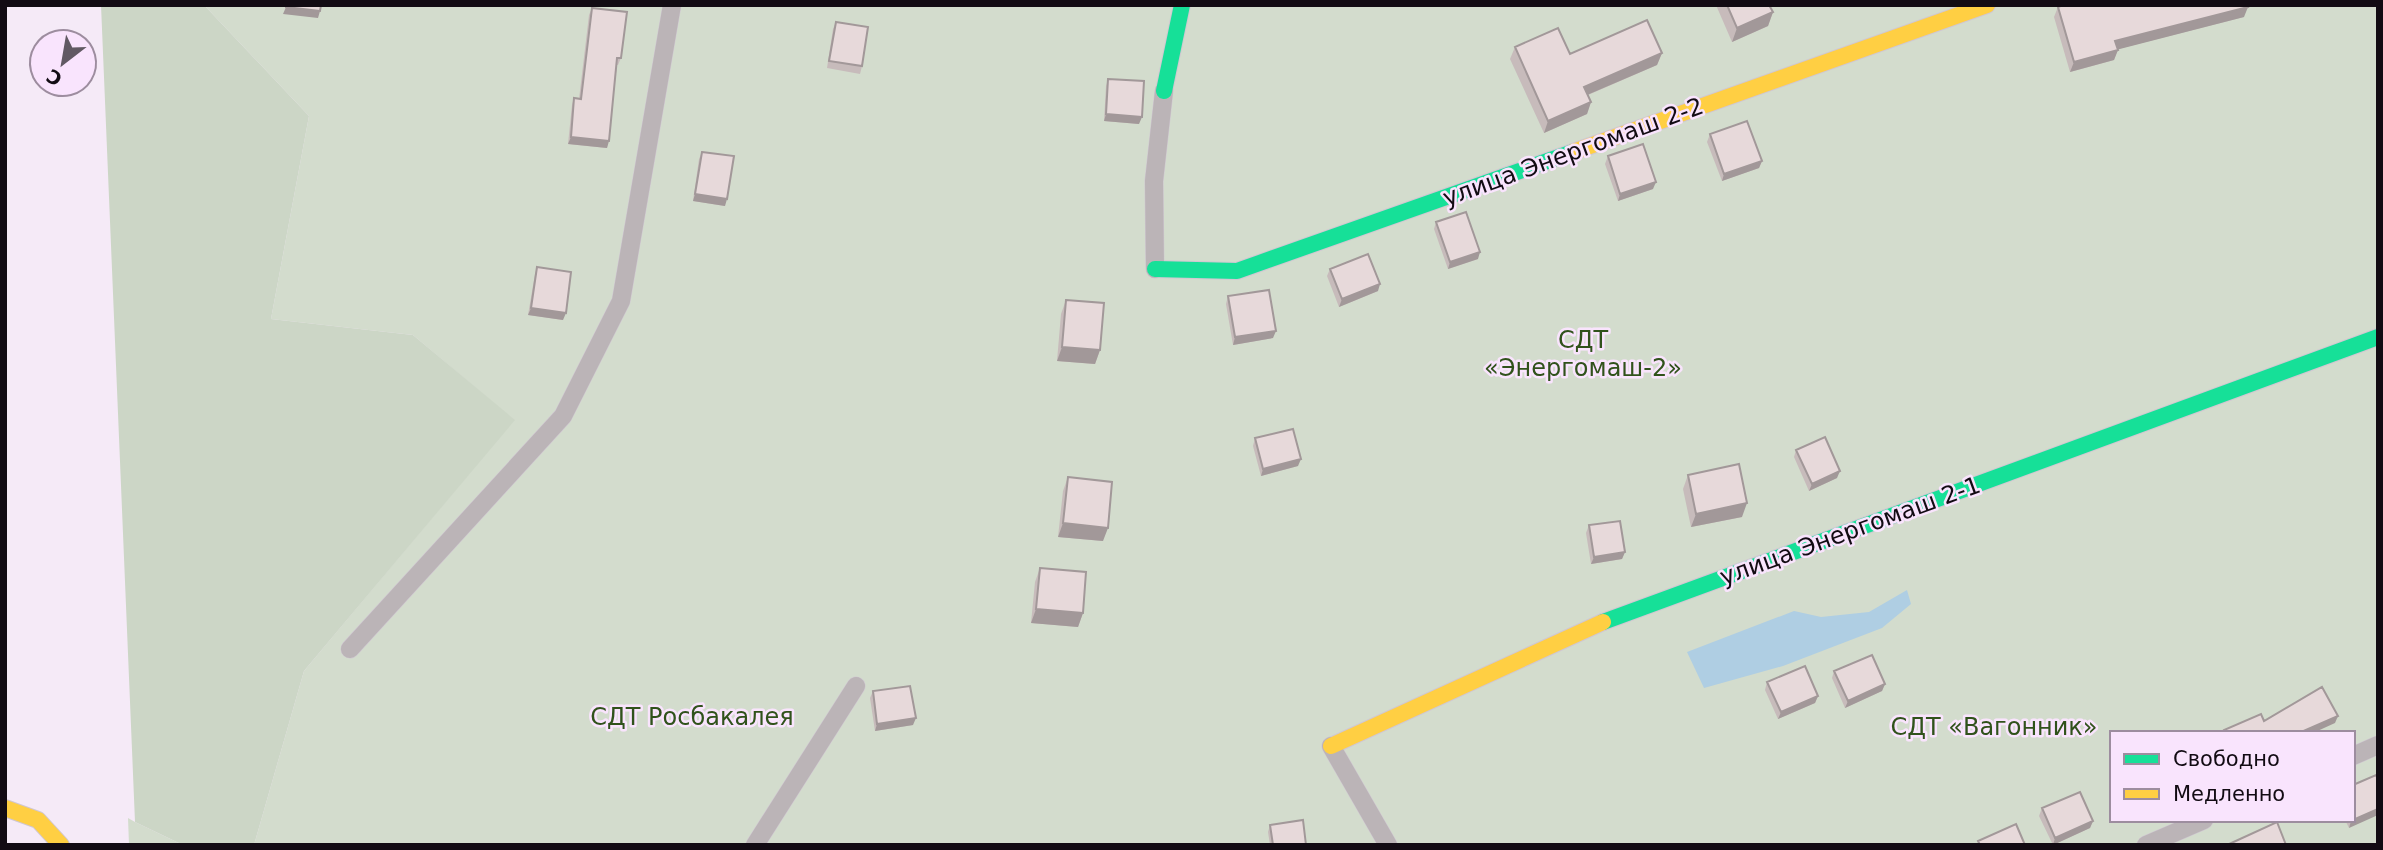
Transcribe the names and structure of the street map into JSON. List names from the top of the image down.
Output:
{
  "streets": {
    "street": ["улица Энергомаш 2-2", "улица Энергомаш 2-1"]
  },
  "parks": ["СДТ «Энергомаш-2»", "СДТ Росбакалея", "СДТ «Вагонник»"],
  "legend": ["Свободно", "Медленно"],
  "north": "bottom left"
}
